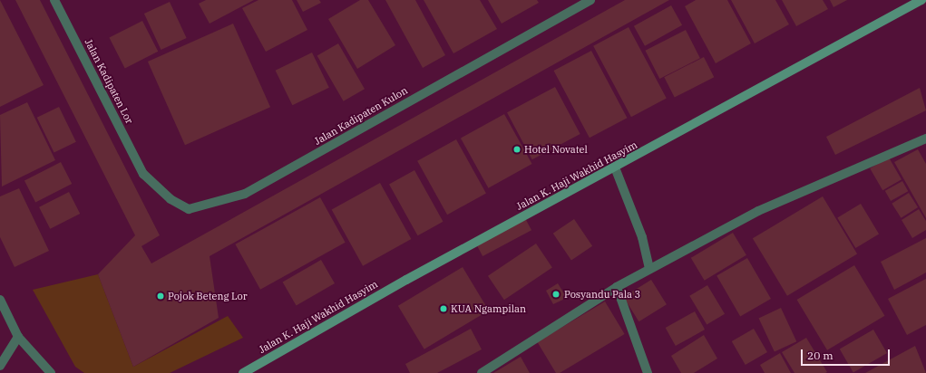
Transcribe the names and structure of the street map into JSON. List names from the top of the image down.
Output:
{
  "streets": {
    "main road": ["Jalan K. Haji Wakhid Hasyim"],
    "street": ["Jalan Kadipaten Lor", "Jalan Kadipaten Kulon"]
  },
  "crossings": [
    ["Jalan Kadipaten Lor", "Jalan Kadipaten Kulon"]
  ],
  "places": [
    "Hotel Novatel",
    "Posyandu Pala 3",
    "Pojok Beteng Lor",
    "KUA Ngampilan"
  ],
  "scale_bar": "20 m"
}
